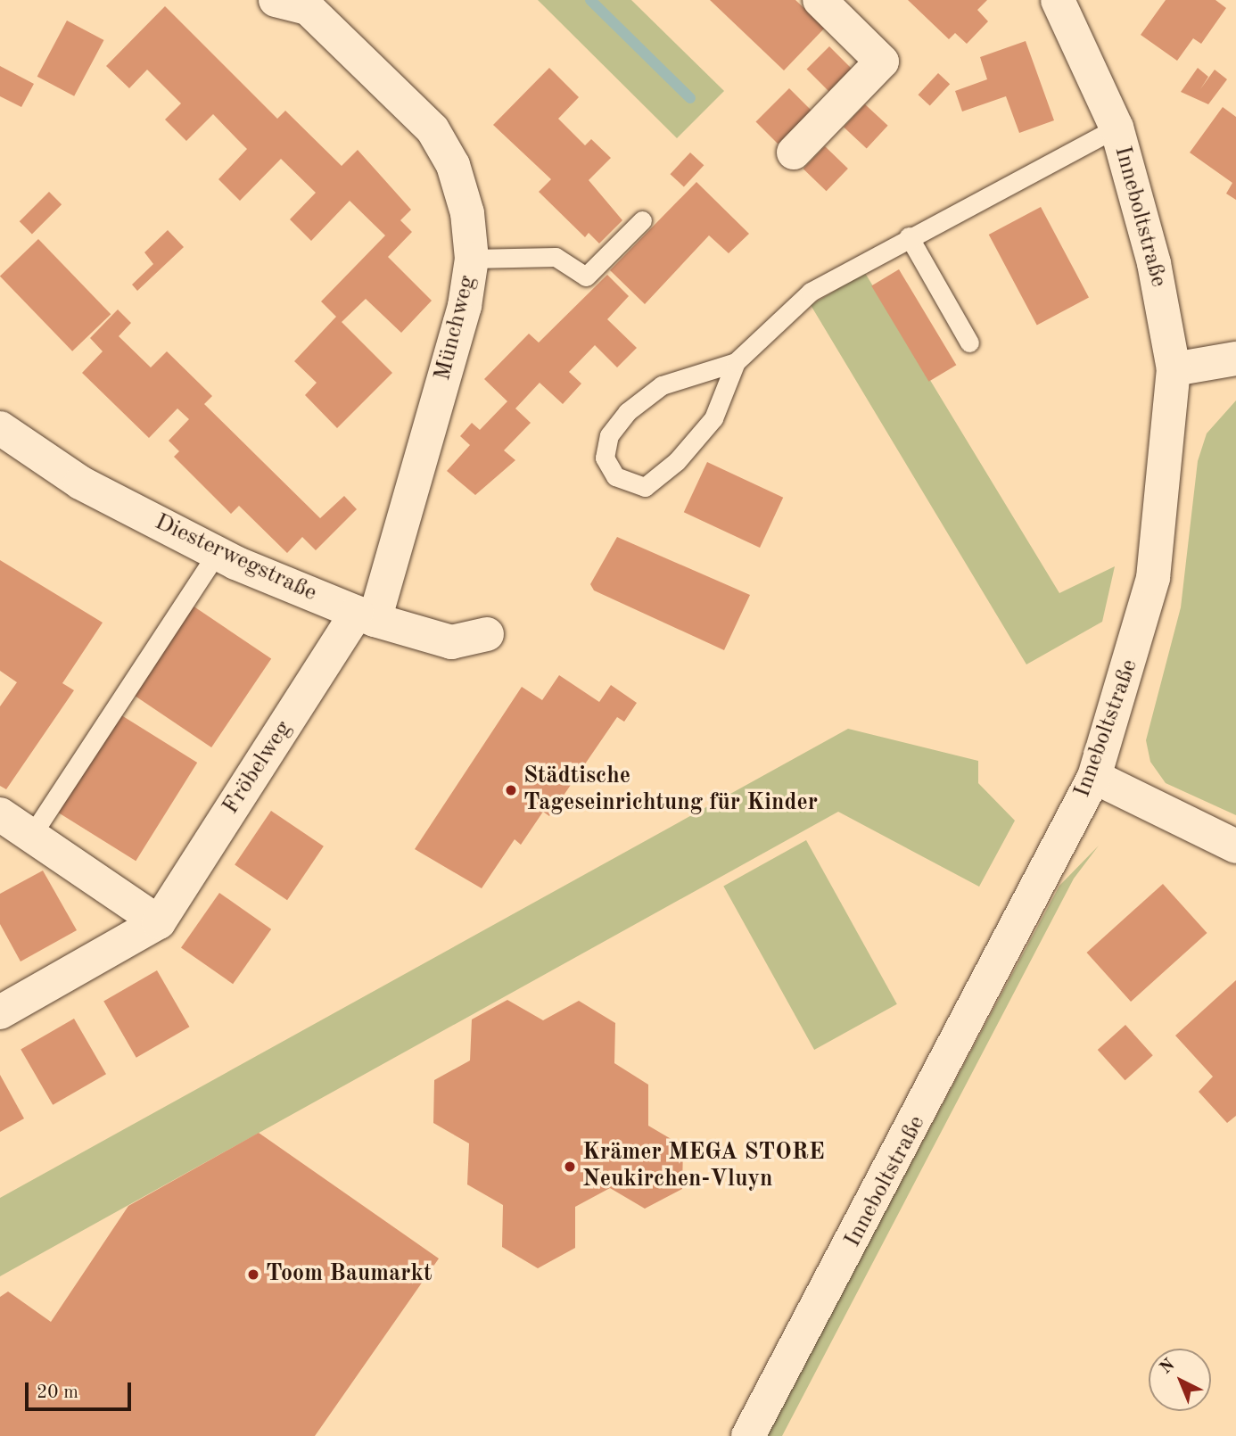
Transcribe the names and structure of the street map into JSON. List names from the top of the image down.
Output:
{
  "streets": {
    "street": [
      "Inneboltstraße",
      "Münchweg",
      "Diesterwegstraße",
      "Fröbelweg"
    ]
  },
  "crossings": [
    ["Münchweg", "Diesterwegstraße"],
    ["Münchweg", "Fröbelweg"],
    ["Diesterwegstraße", "Fröbelweg"]
  ],
  "places": ["Städtische Tageseinrichtung für Kinder", "Krämer MEGA STORE Neukirchen-Vluyn", "Toom Baumarkt"],
  "scale_bar": "20 m",
  "north": "top left"
}
